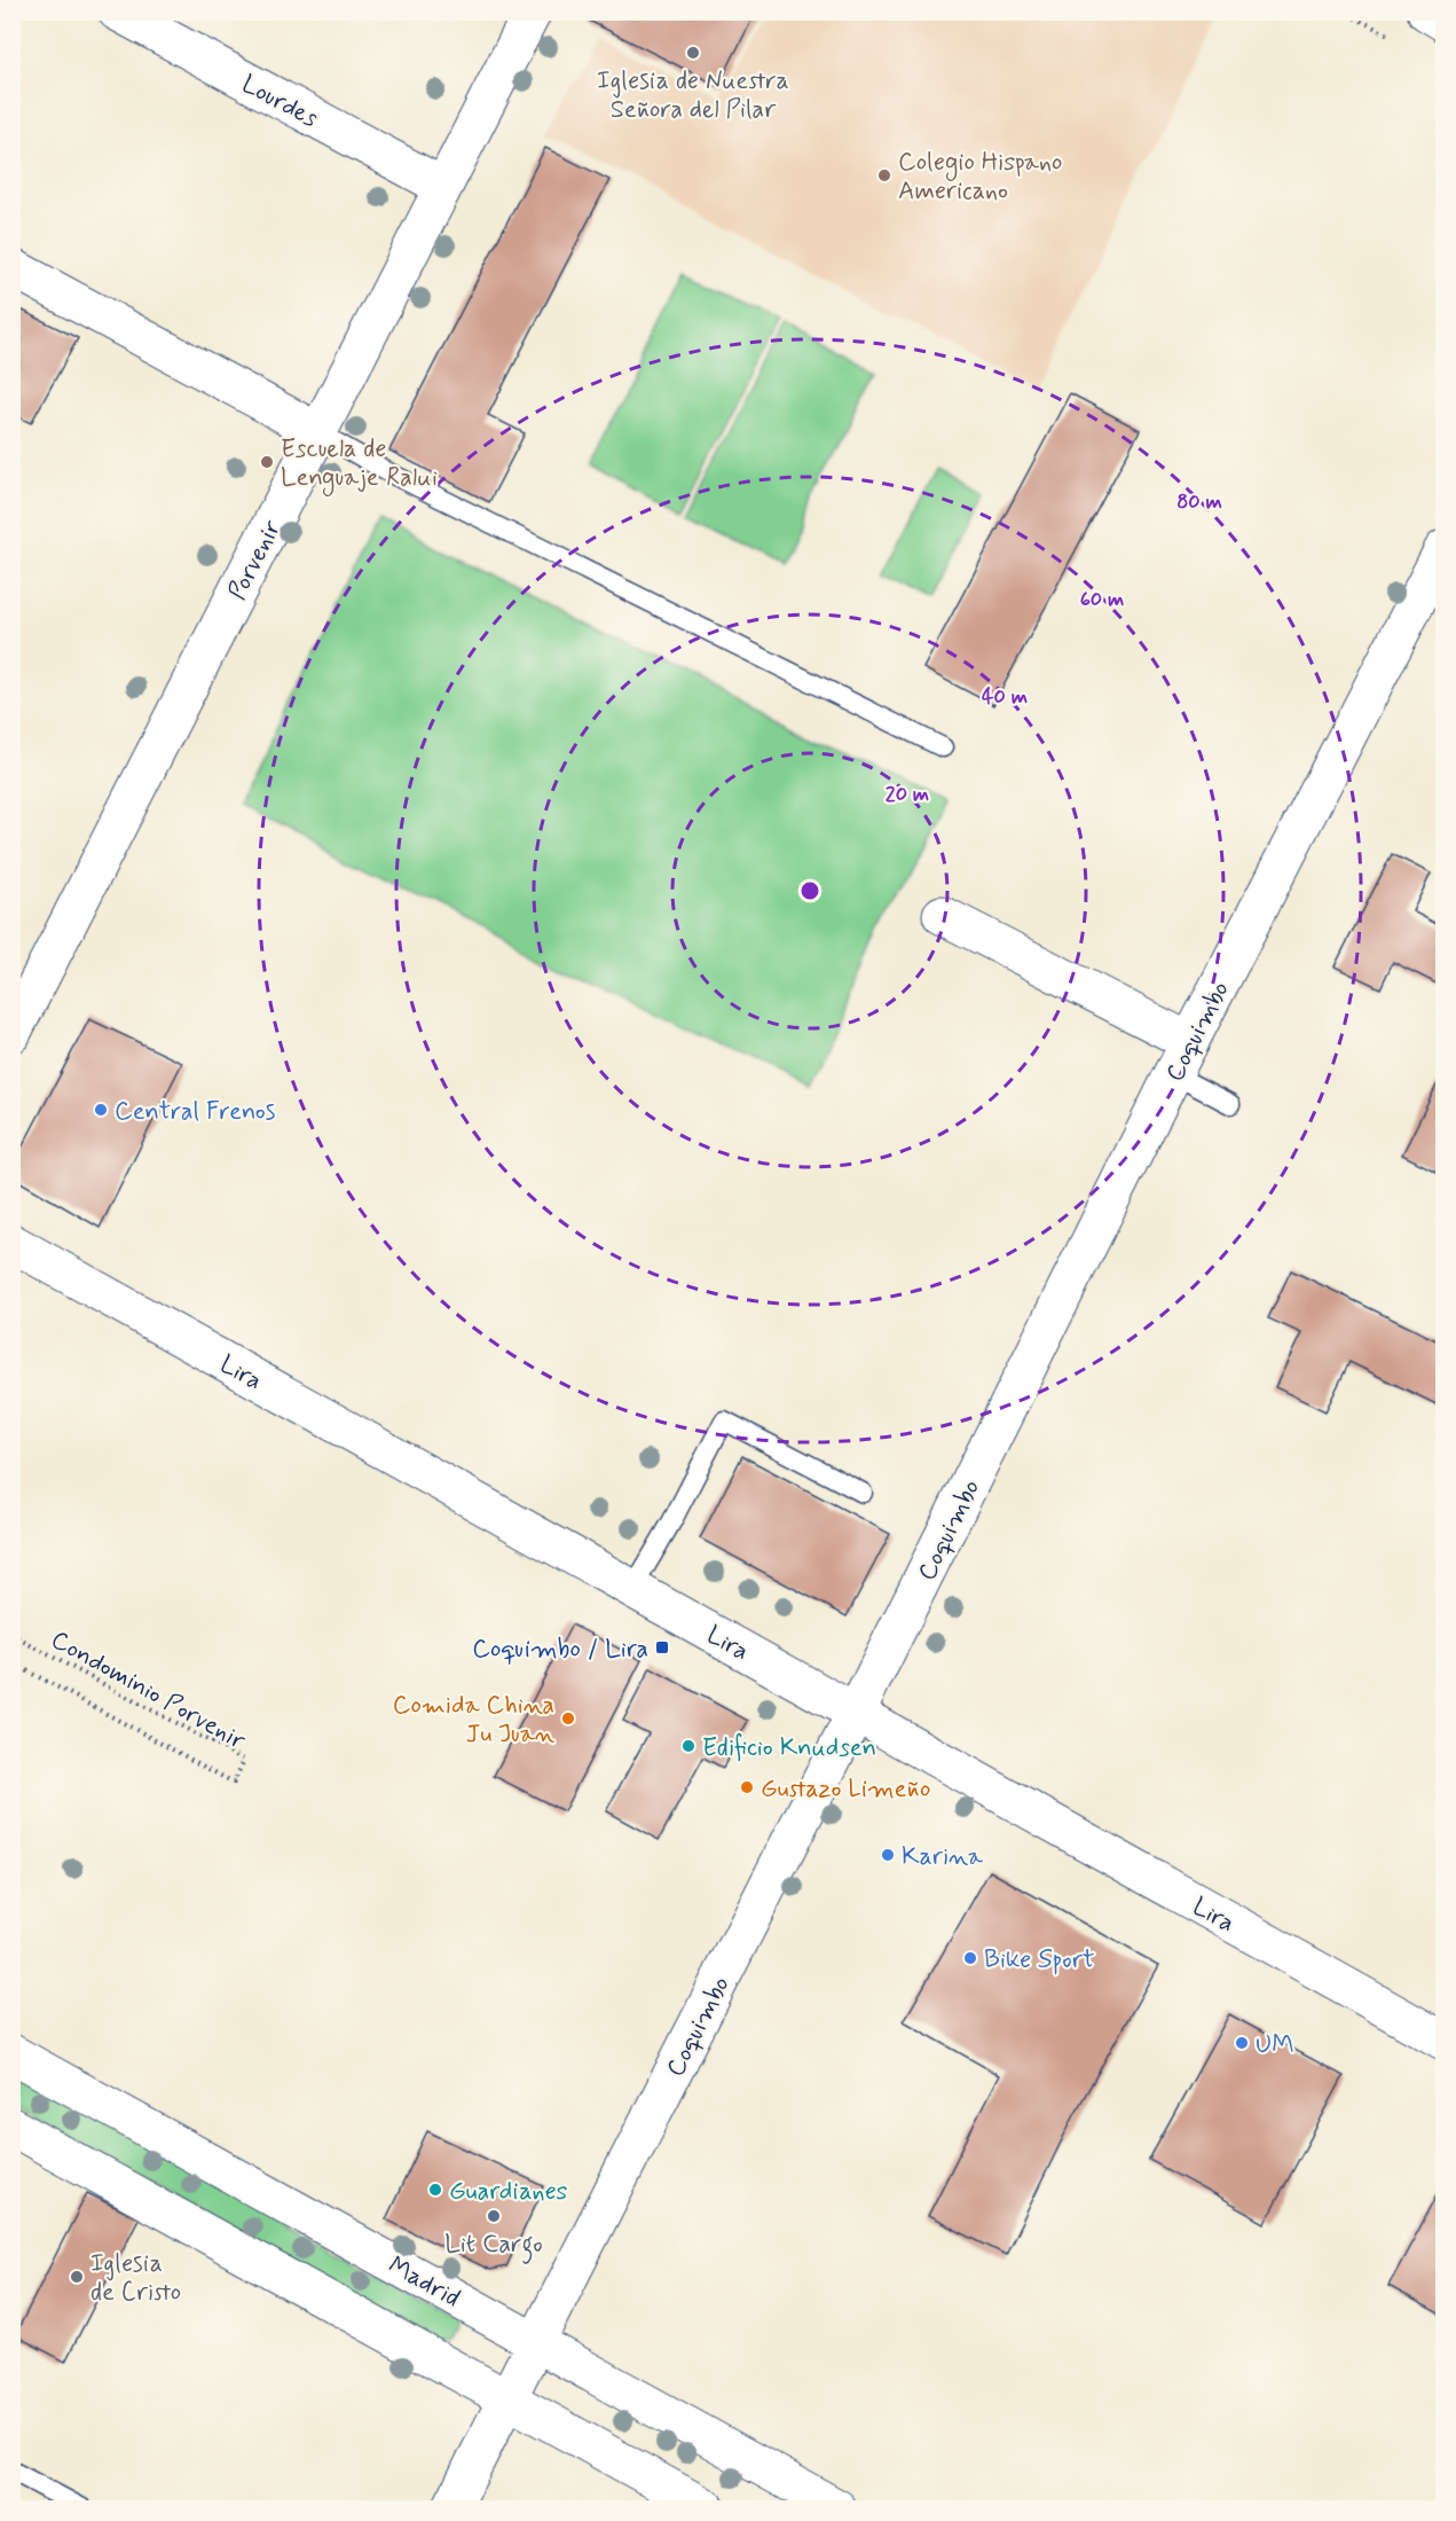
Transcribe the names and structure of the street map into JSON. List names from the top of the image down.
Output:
{
  "streets": {
    "street": [
      "Lourdes",
      "Porvenir",
      "Coquimbo",
      "Lira",
      "Madrid"
    ],
    "path": ["Condominio Porvenir"]
  },
  "crossings": [
    ["Lourdes", "Porvenir"],
    ["Coquimbo", "Lira"],
    ["Coquimbo", "Madrid"]
  ],
  "places": {
    "other": [
      "Iglesia de Nuestra Señora del Pilar",
      "Colegio Hispano Americano",
      "Escuela de Lenguaje Ralui",
      "Central Frenos",
      "Comida China Ju Juan",
      "Edificio Knudsen",
      "Gustazo Limeño",
      "Karina",
      "Bike Sport",
      "UM",
      "Guardianes",
      "Lit Cargo",
      "Iglesia de Cristo"
    ],
    "transit": ["Coquimbo / Lira"]
  },
  "rings": [
    "80 m",
    "60 m",
    "40 m",
    "20 m"
  ]
}
